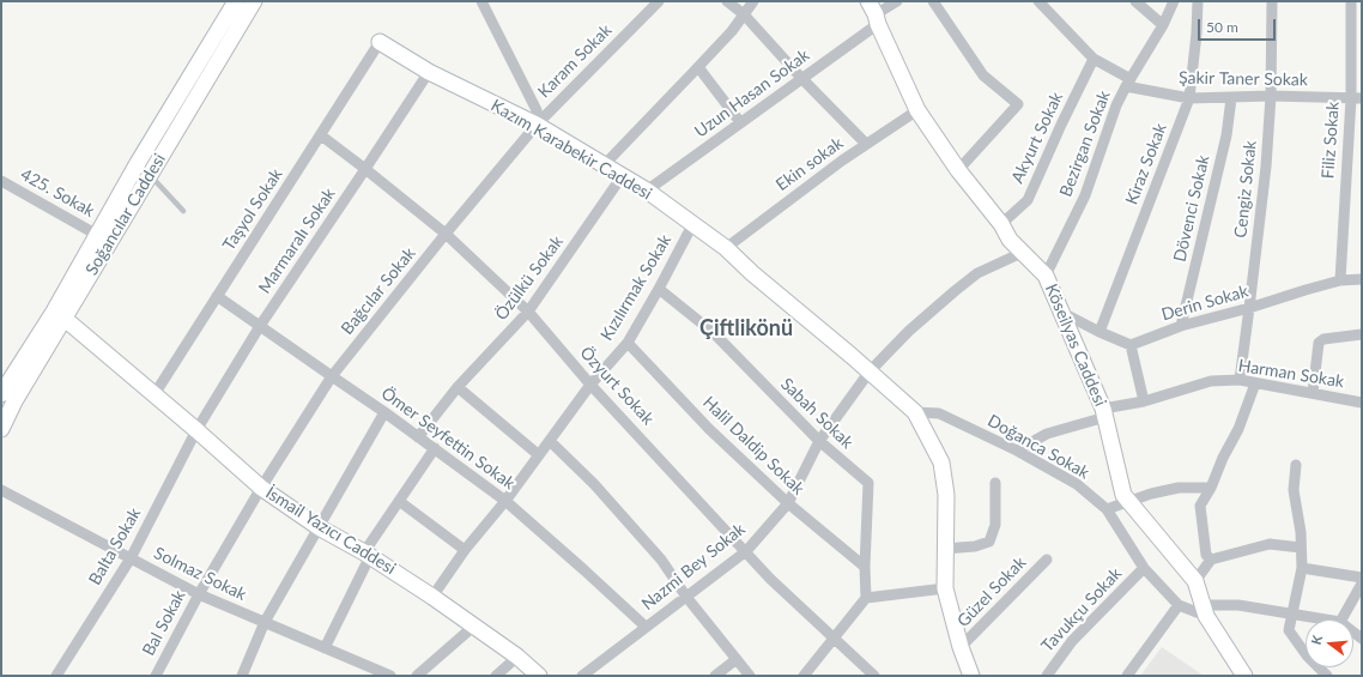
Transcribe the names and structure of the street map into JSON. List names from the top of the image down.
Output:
{
  "streets": {
    "street": [
      "Karam Sokak",
      "Şakir Taner Sokak",
      "Uzun Hasan Sokak",
      "Akyurt Sokak",
      "Filiz Sokak",
      "Bezirgan Sokak",
      "Kazım Karabekir Caddesi",
      "Ekin sokak",
      "Kiraz Sokak",
      "Cengiz Sokak",
      "425. Sokak",
      "Dövenci Sokak",
      "Taşyol Sokak",
      "Soğancılar Caddesi",
      "Marmaralı Sokak",
      "Özülkü Sokak",
      "Kızılırmak Sokak",
      "Bağcılar Sokak",
      "Derin Sokak",
      "Köseilyas Caddesi",
      "Harman Sokak",
      "Özyurt Sokak",
      "Sabah Sokak",
      "Ömer Seyfettin Sokak",
      "Halil Daldip Sokak",
      "Doğanca Sokak",
      "İsmail Yazıcı Caddesi",
      "Balta Sokak",
      "Nazmi Bey Sokak",
      "Solmaz Sokak",
      "Güzel Sokak",
      "Tavukçu Sokak",
      "Bal Sokak"
    ]
  },
  "crossings": [
    ["Karam Sokak", "Kazım Karabekir Caddesi"],
    ["Karam Sokak", "Bağcılar Sokak"],
    ["Şakir Taner Sokak", "Akyurt Sokak"],
    ["Şakir Taner Sokak", "Filiz Sokak"],
    ["Şakir Taner Sokak", "Bezirgan Sokak"],
    ["Şakir Taner Sokak", "Kiraz Sokak"],
    ["Şakir Taner Sokak", "Cengiz Sokak"],
    ["Şakir Taner Sokak", "Dövenci Sokak"],
    ["Uzun Hasan Sokak", "Kazım Karabekir Caddesi"],
    ["Uzun Hasan Sokak", "Köseilyas Caddesi"],
    ["Akyurt Sokak", "Köseilyas Caddesi"],
    ["Filiz Sokak", "Derin Sokak"],
    ["Bezirgan Sokak", "Köseilyas Caddesi"],
    ["Kazım Karabekir Caddesi", "Ekin sokak"],
    ["Kazım Karabekir Caddesi", "Taşyol Sokak"],
    ["Kazım Karabekir Caddesi", "Marmaralı Sokak"],
    ["Kazım Karabekir Caddesi", "Özülkü Sokak"],
    ["Kazım Karabekir Caddesi", "Kızılırmak Sokak"],
    ["Kazım Karabekir Caddesi", "Bağcılar Sokak"],
    ["Kazım Karabekir Caddesi", "Doğanca Sokak"],
    ["Kazım Karabekir Caddesi", "Nazmi Bey Sokak"],
    ["Kazım Karabekir Caddesi", "Güzel Sokak"],
    ["Ekin sokak", "Köseilyas Caddesi"],
    ["Cengiz Sokak", "Derin Sokak"],
    ["Cengiz Sokak", "Harman Sokak"],
    ["425. Sokak", "Soğancılar Caddesi"],
    ["Dövenci Sokak", "Derin Sokak"],
    ["Taşyol Sokak", "Özyurt Sokak"],
    ["Taşyol Sokak", "Ömer Seyfettin Sokak"],
    ["Taşyol Sokak", "İsmail Yazıcı Caddesi"],
    ["Soğancılar Caddesi", "İsmail Yazıcı Caddesi"],
    ["Marmaralı Sokak", "Özyurt Sokak"],
    ["Marmaralı Sokak", "Ömer Seyfettin Sokak"],
    ["Marmaralı Sokak", "İsmail Yazıcı Caddesi"],
    ["Marmaralı Sokak", "Balta Sokak"],
    ["Özülkü Sokak", "Özyurt Sokak"],
    ["Özülkü Sokak", "Ömer Seyfettin Sokak"],
    ["Kızılırmak Sokak", "Özyurt Sokak"],
    ["Kızılırmak Sokak", "Sabah Sokak"],
    ["Kızılırmak Sokak", "Ömer Seyfettin Sokak"],
    ["Kızılırmak Sokak", "Halil Daldip Sokak"],
    ["Kızılırmak Sokak", "İsmail Yazıcı Caddesi"],
    ["Bağcılar Sokak", "Özyurt Sokak"],
    ["Bağcılar Sokak", "Ömer Seyfettin Sokak"],
    ["Bağcılar Sokak", "İsmail Yazıcı Caddesi"],
    ["Bağcılar Sokak", "Bal Sokak"],
    ["Köseilyas Caddesi", "Harman Sokak"],
    ["Köseilyas Caddesi", "Doğanca Sokak"],
    ["Köseilyas Caddesi", "Nazmi Bey Sokak"],
    ["Harman Sokak", "Doğanca Sokak"],
    ["Özyurt Sokak", "Nazmi Bey Sokak"],
    ["Sabah Sokak", "Halil Daldip Sokak"],
    ["Sabah Sokak", "Nazmi Bey Sokak"],
    ["Ömer Seyfettin Sokak", "Nazmi Bey Sokak"],
    ["Halil Daldip Sokak", "Nazmi Bey Sokak"],
    ["Doğanca Sokak", "Tavukçu Sokak"],
    ["İsmail Yazıcı Caddesi", "Balta Sokak"],
    ["İsmail Yazıcı Caddesi", "Bal Sokak"],
    ["Balta Sokak", "Solmaz Sokak"],
    ["Solmaz Sokak", "Bal Sokak"]
  ],
  "districts": ["Çiftlikönü"],
  "scale_bar": "50 m",
  "north": "left"
}
